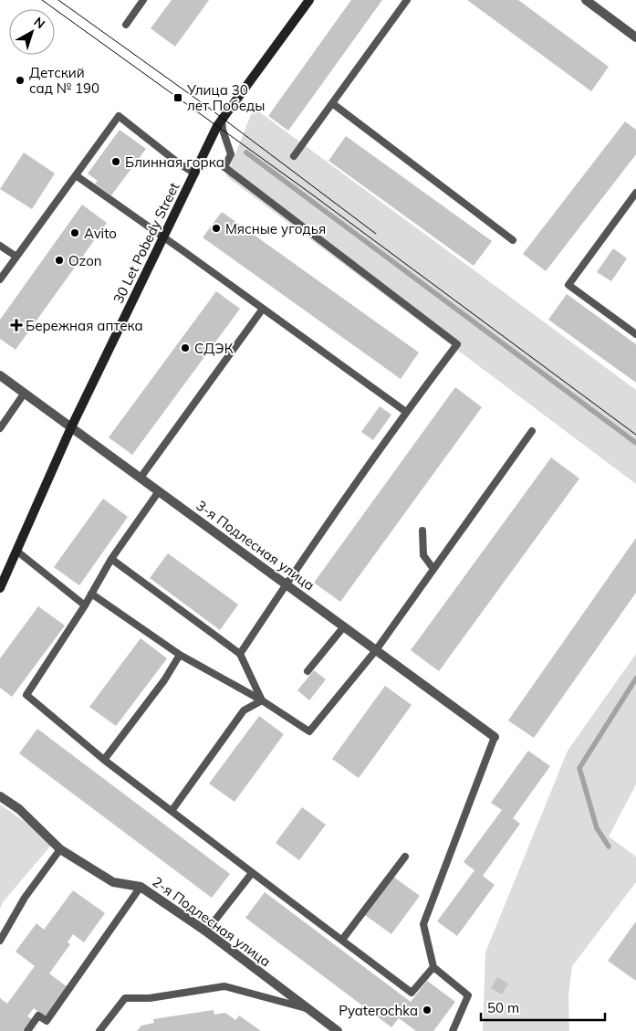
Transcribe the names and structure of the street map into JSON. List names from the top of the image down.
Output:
{
  "streets": {
    "main road": ["30 Let Pobedy Street"],
    "street": ["3-я Подлесная улица", "2-я Подлесная улица"]
  },
  "crossings": [
    ["30 Let Pobedy Street", "3-я Подлесная улица"]
  ],
  "places": {
    "other": [
      "Детский сад № 190",
      "Блинная горка",
      "Мясные угодья",
      "Avito",
      "Ozon",
      "СДЭК",
      "Pyaterochka"
    ],
    "transit": ["Улица 30 лет Победы"],
    "health": ["Бережная аптека"]
  },
  "scale_bar": "50 m",
  "north": "top right"
}
